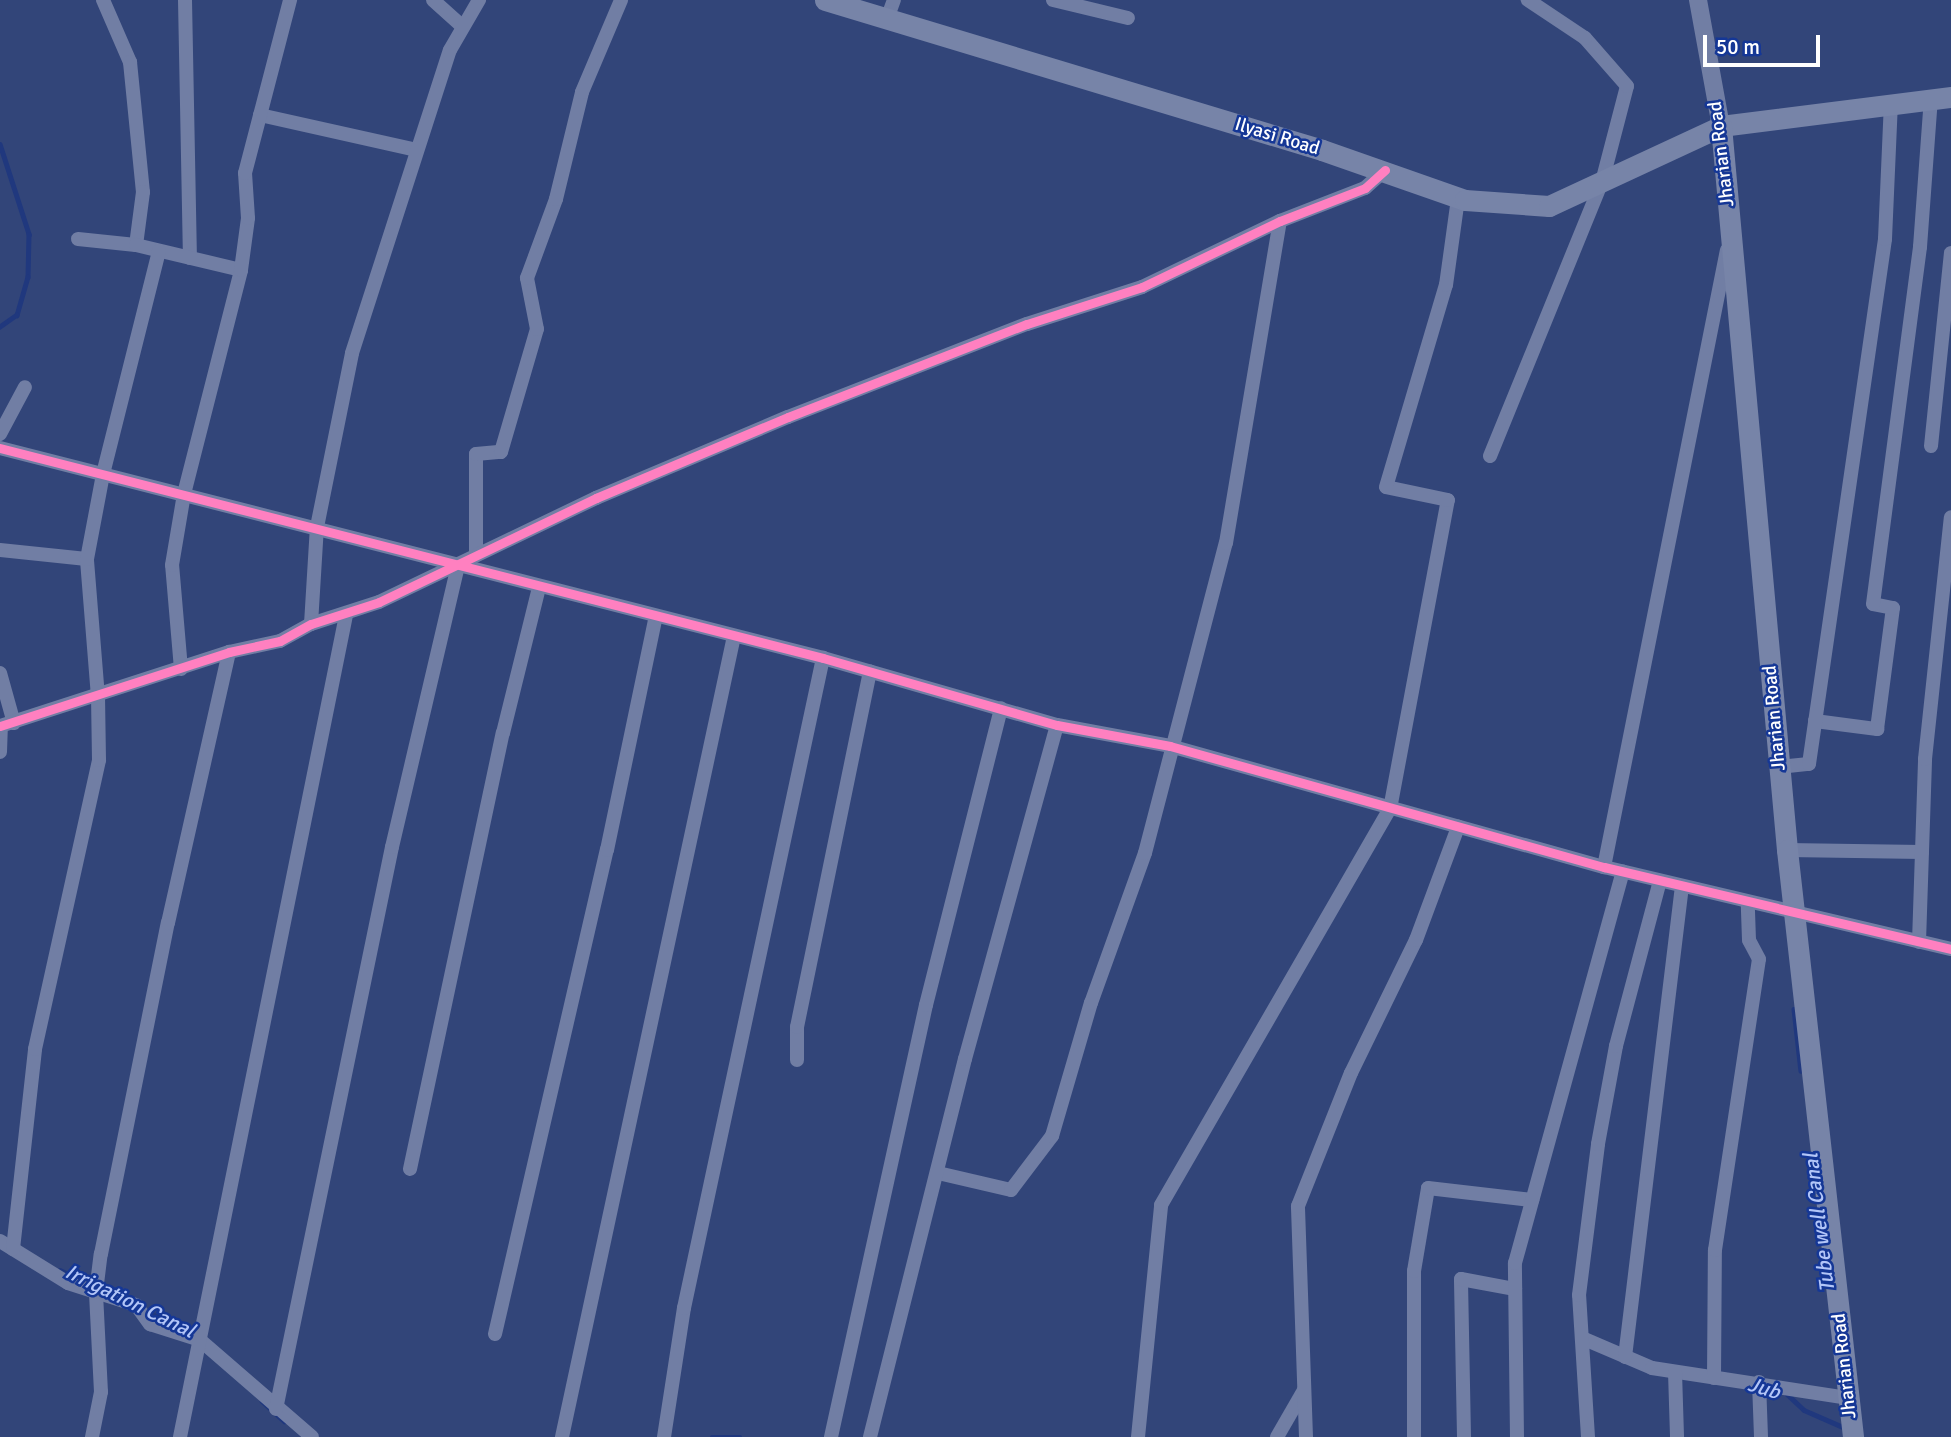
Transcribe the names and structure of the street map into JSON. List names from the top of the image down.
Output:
{
  "streets": {
    "main road": ["Ilyasi Road", "Jharian Road"]
  },
  "crossings": [
    ["Ilyasi Road", "Jharian Road"]
  ],
  "water": ["Tube well Canal", "Irrigation Canal", "Jub"],
  "scale_bar": "50 m"
}
